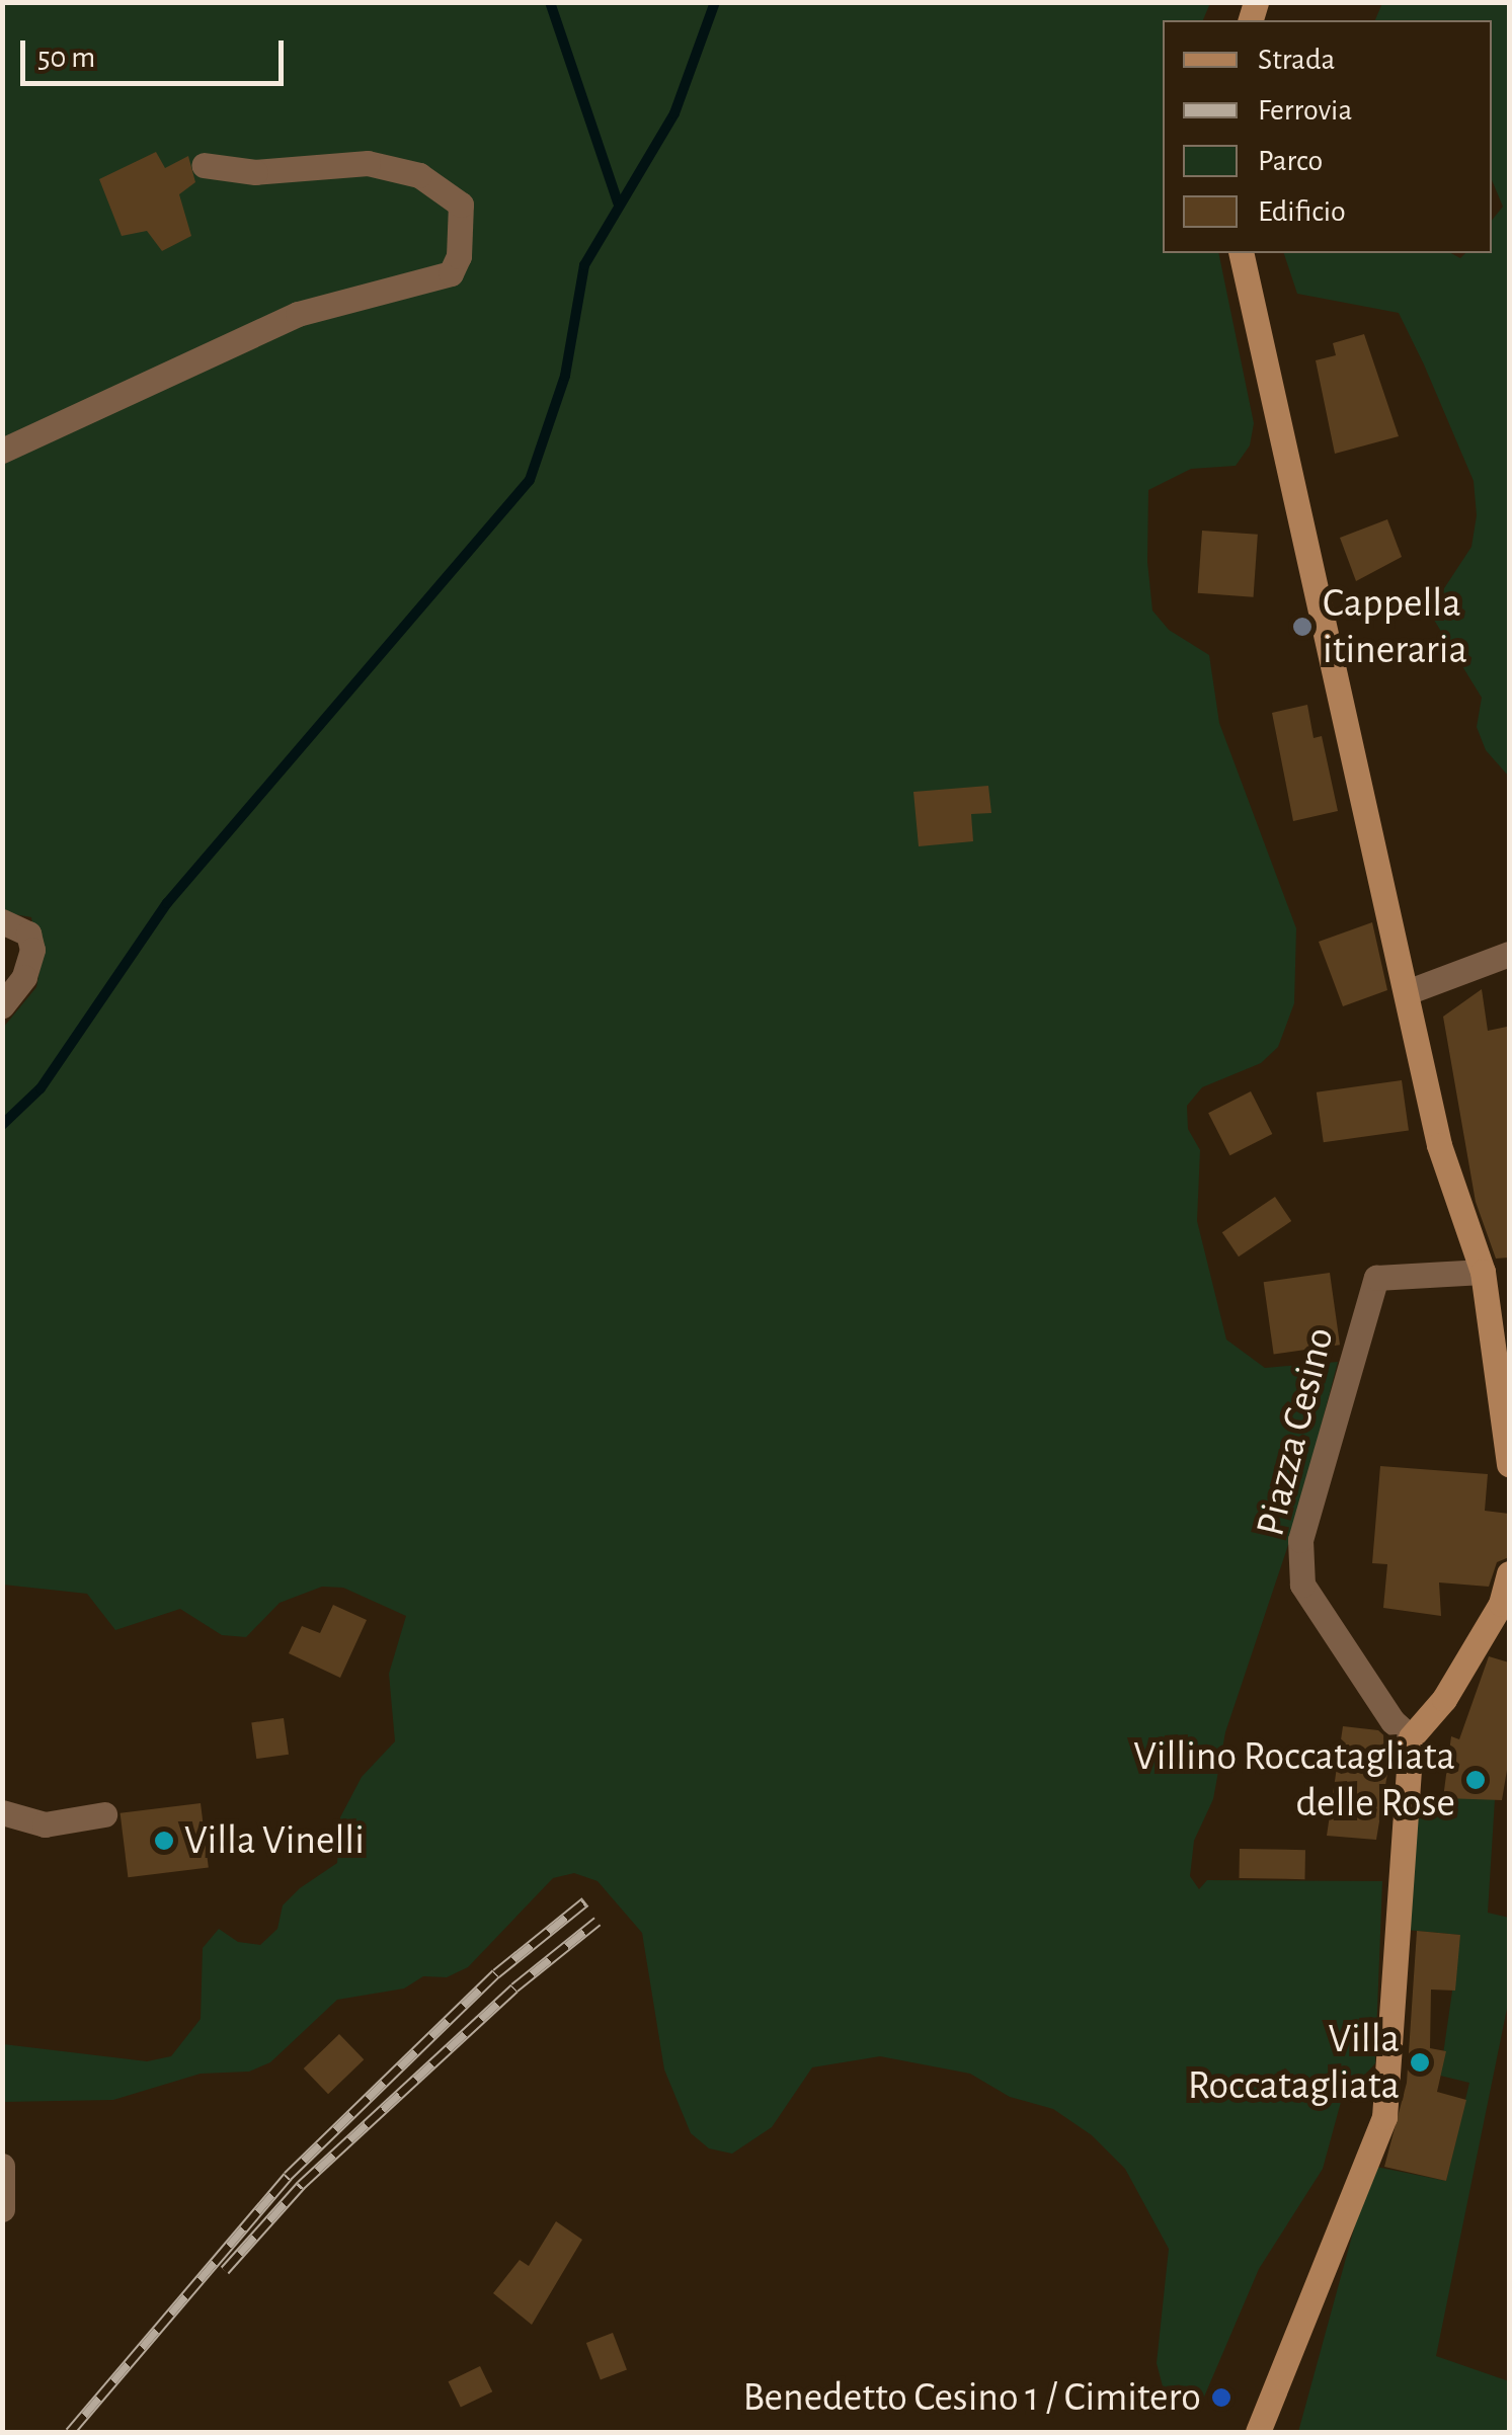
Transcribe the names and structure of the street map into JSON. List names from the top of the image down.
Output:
{
  "streets": {
    "street": ["Piazza Cesino"]
  },
  "places": [
    "Cappella itineraria",
    "Villino Roccatagliata delle Rose",
    "Villa Vinelli",
    "Villa Roccatagliata",
    "Benedetto Cesino 1 / Cimitero"
  ],
  "legend": [
    "Strada",
    "Ferrovia",
    "Parco",
    "Edificio"
  ],
  "scale_bar": "50 m"
}
